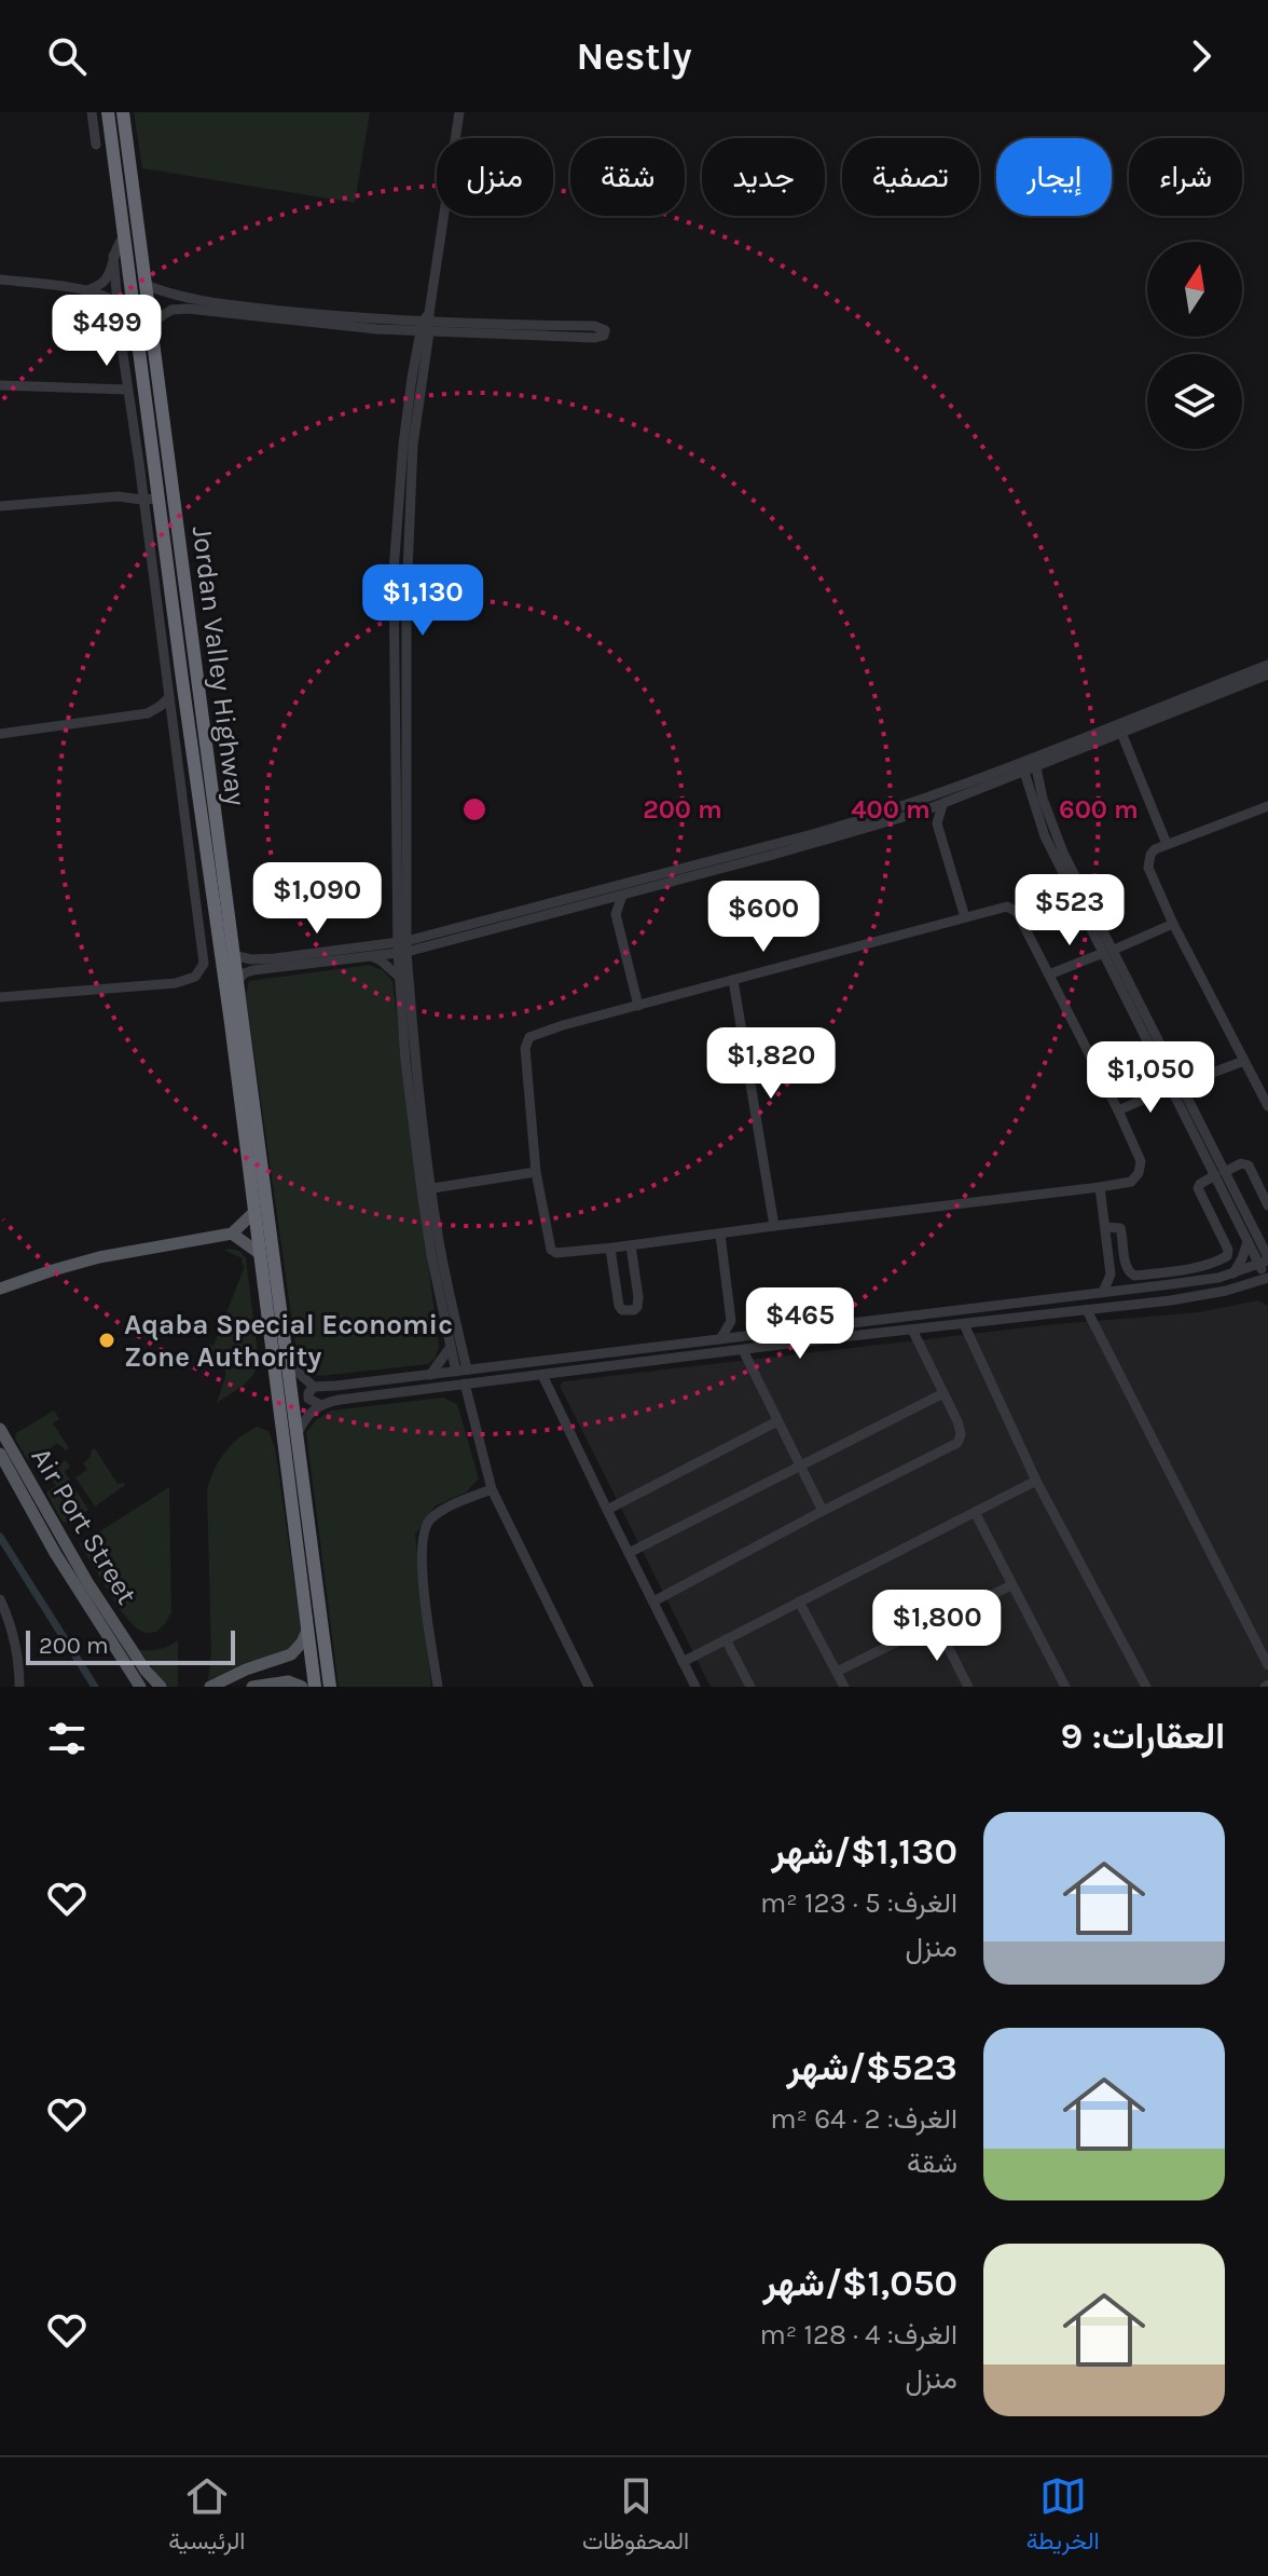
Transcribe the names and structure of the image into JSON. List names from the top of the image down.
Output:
{
  "streets": {
    "highway": ["Jordan Valley Highway"],
    "main road": ["Air Port Street"]
  },
  "places": ["Aqaba Special Economic Zone Authority"],
  "scale_bar": "200 m",
  "north": "top",
  "page": {
    "header": "Nestly",
    "chip": [
      "شراء",
      "إيجار",
      "تصفية",
      "جديد",
      "شقة",
      "منزل"
    ],
    "price": [
      "$499",
      "$1,130",
      "$1,090",
      "$523",
      "$600",
      "$1,820",
      "$1,050",
      "$465",
      "$1,800"
    ],
    "scale": "200 m",
    "heading": "العقارات: 9",
    "list": [
      {
        "name": "$1,130/شهر",
        "note": "الغرف: 5 · 123 m² · منزل"
      },
      {
        "name": "$523/شهر",
        "note": "الغرف: 2 · 64 m² · شقة"
      },
      {
        "name": "$1,050/شهر",
        "note": "الغرف: 4 · 128 m² · منزل"
      }
    ],
    "tabs": ["الخريطة", "المحفوظات", "الرئيسية"]
  },
  "rings": ["200 m", "400 m", "600 m"]
}
